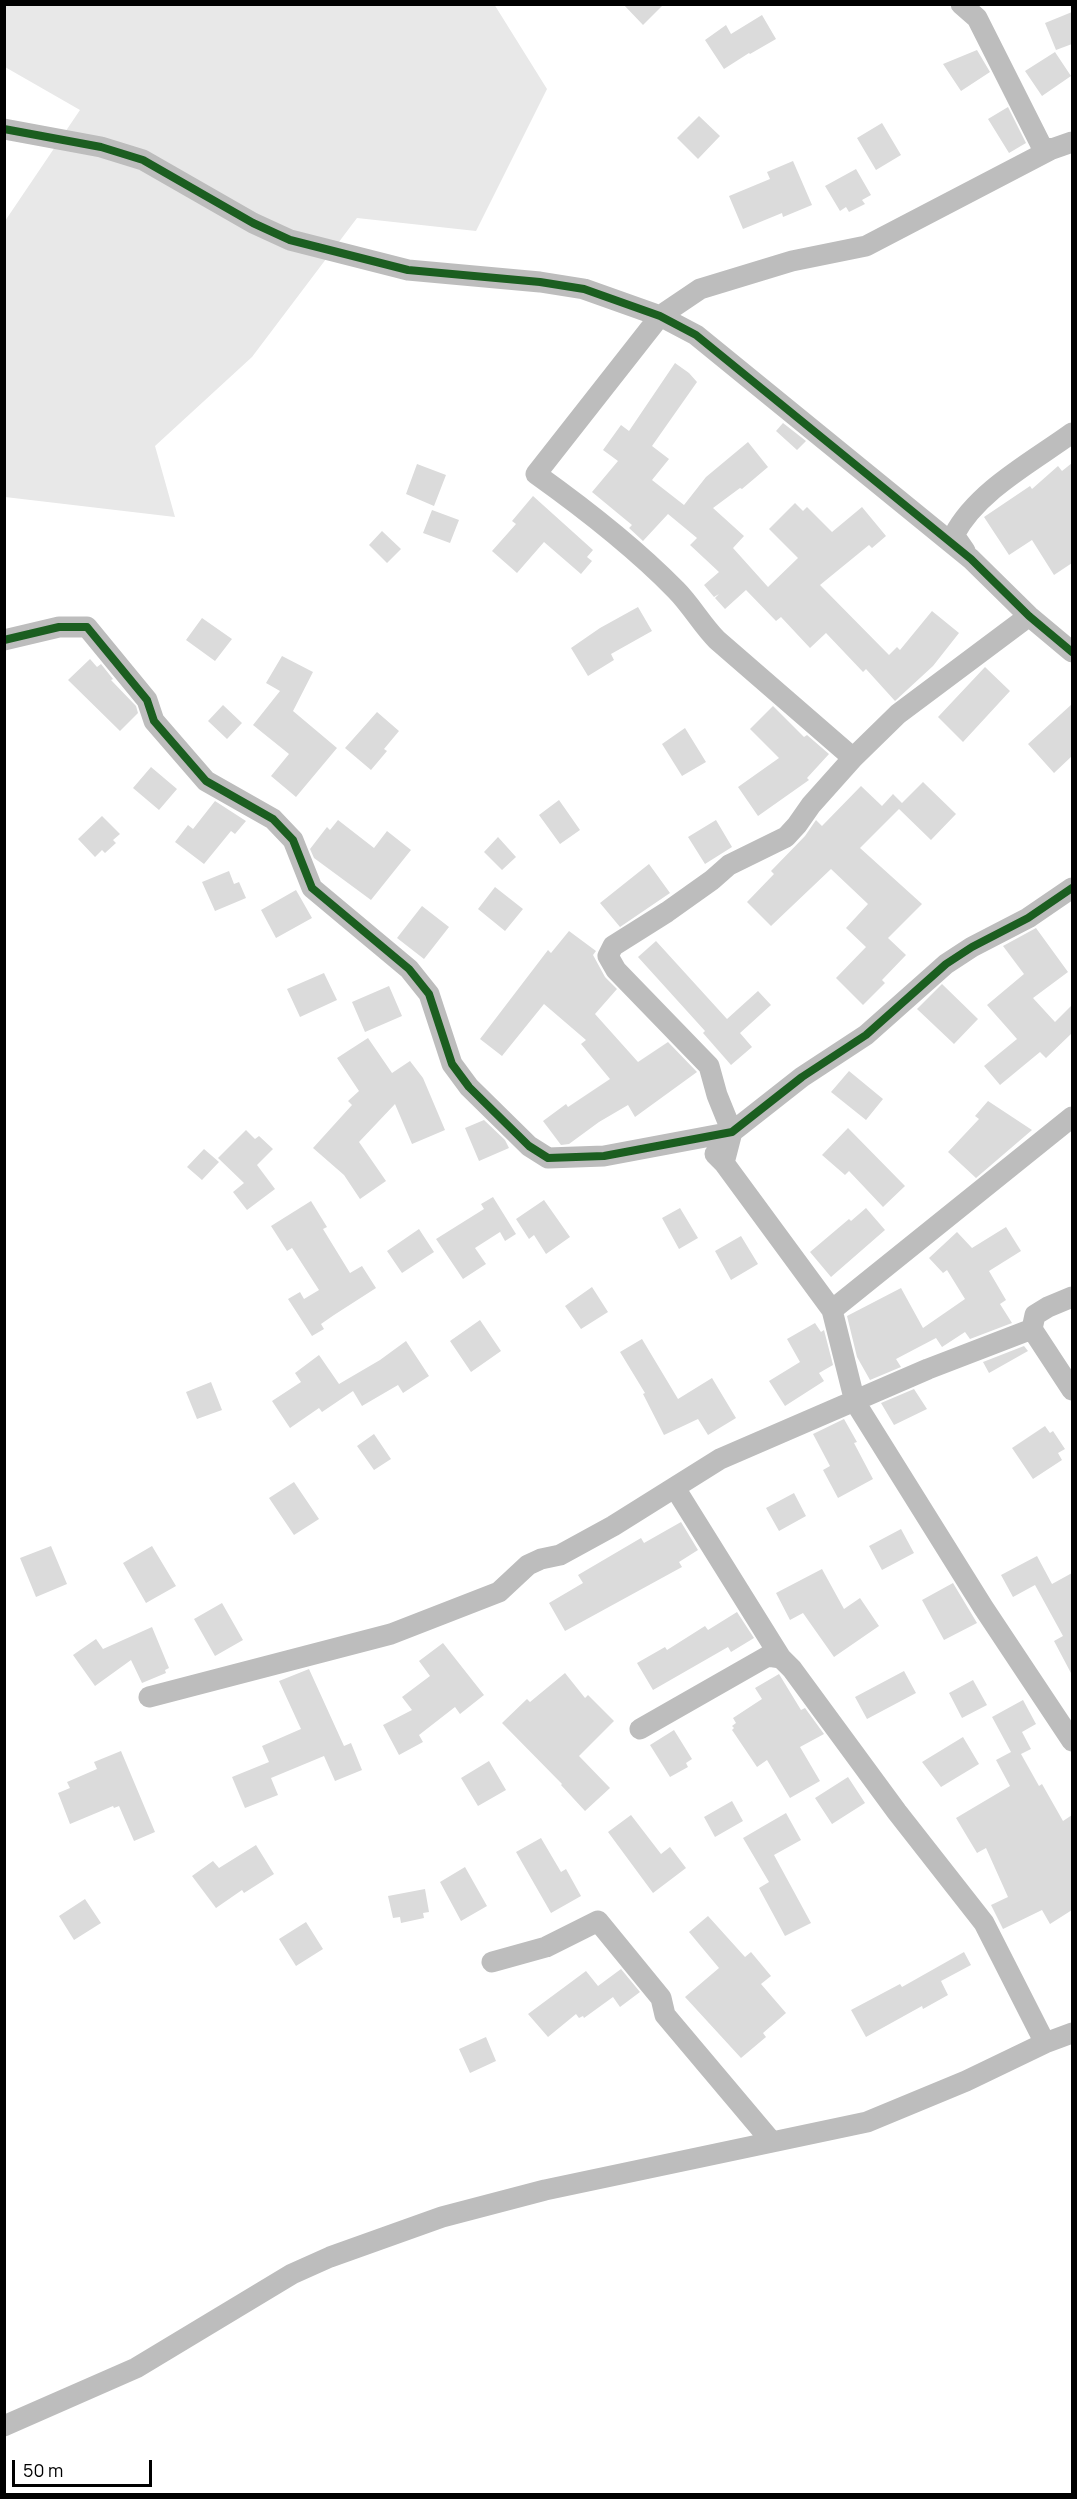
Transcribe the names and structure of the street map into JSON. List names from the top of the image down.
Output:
{
  "scale_bar": "50 m"
}
